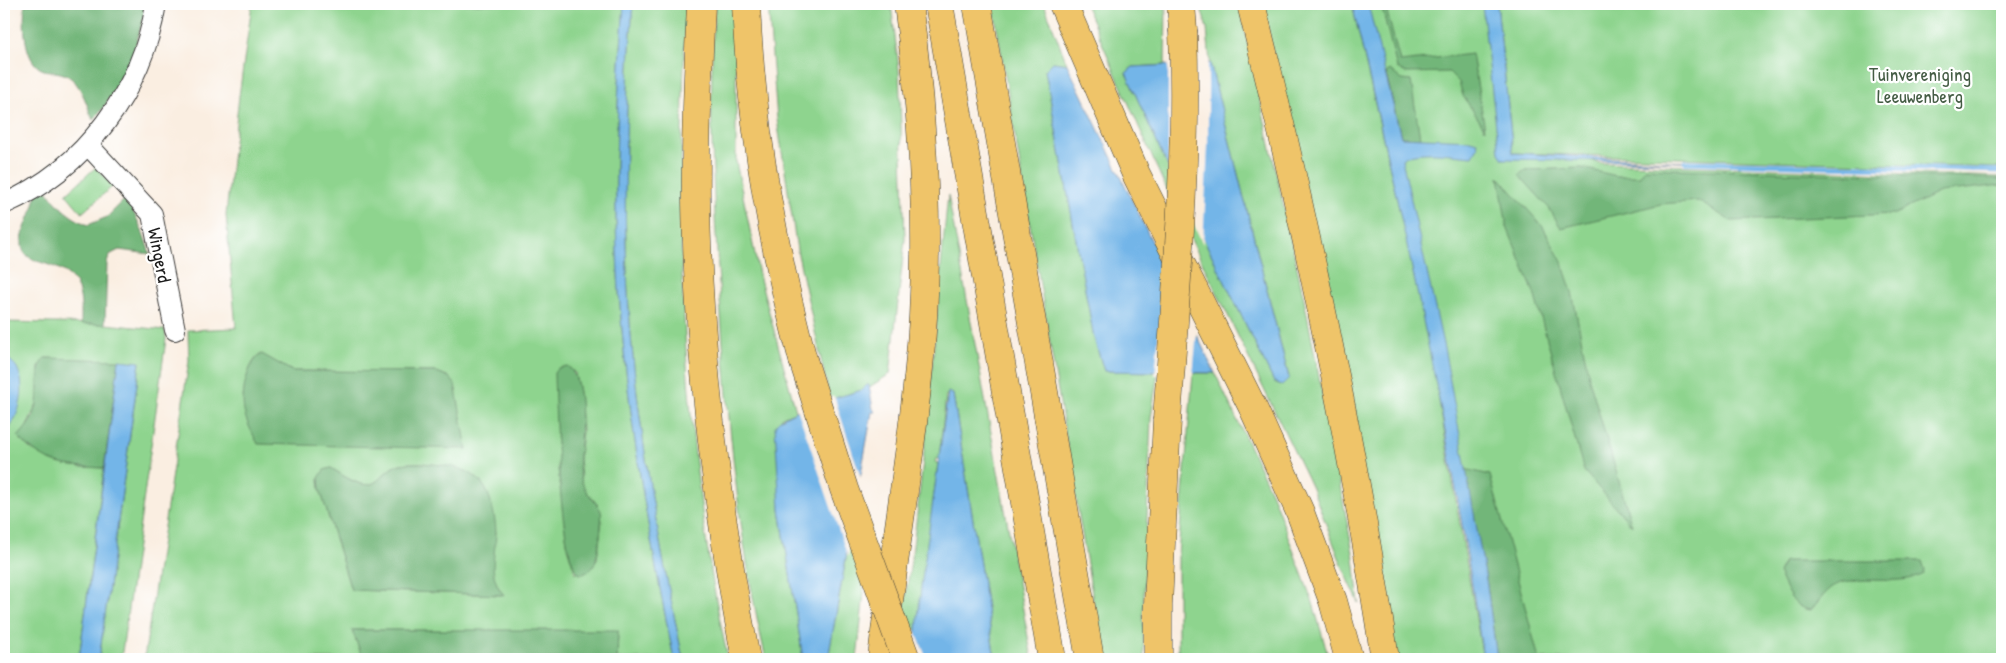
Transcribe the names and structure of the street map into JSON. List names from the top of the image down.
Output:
{
  "streets": {
    "street": ["Wingerd"]
  },
  "parks": ["Tuinvereniging Leeuwenberg"]
}
